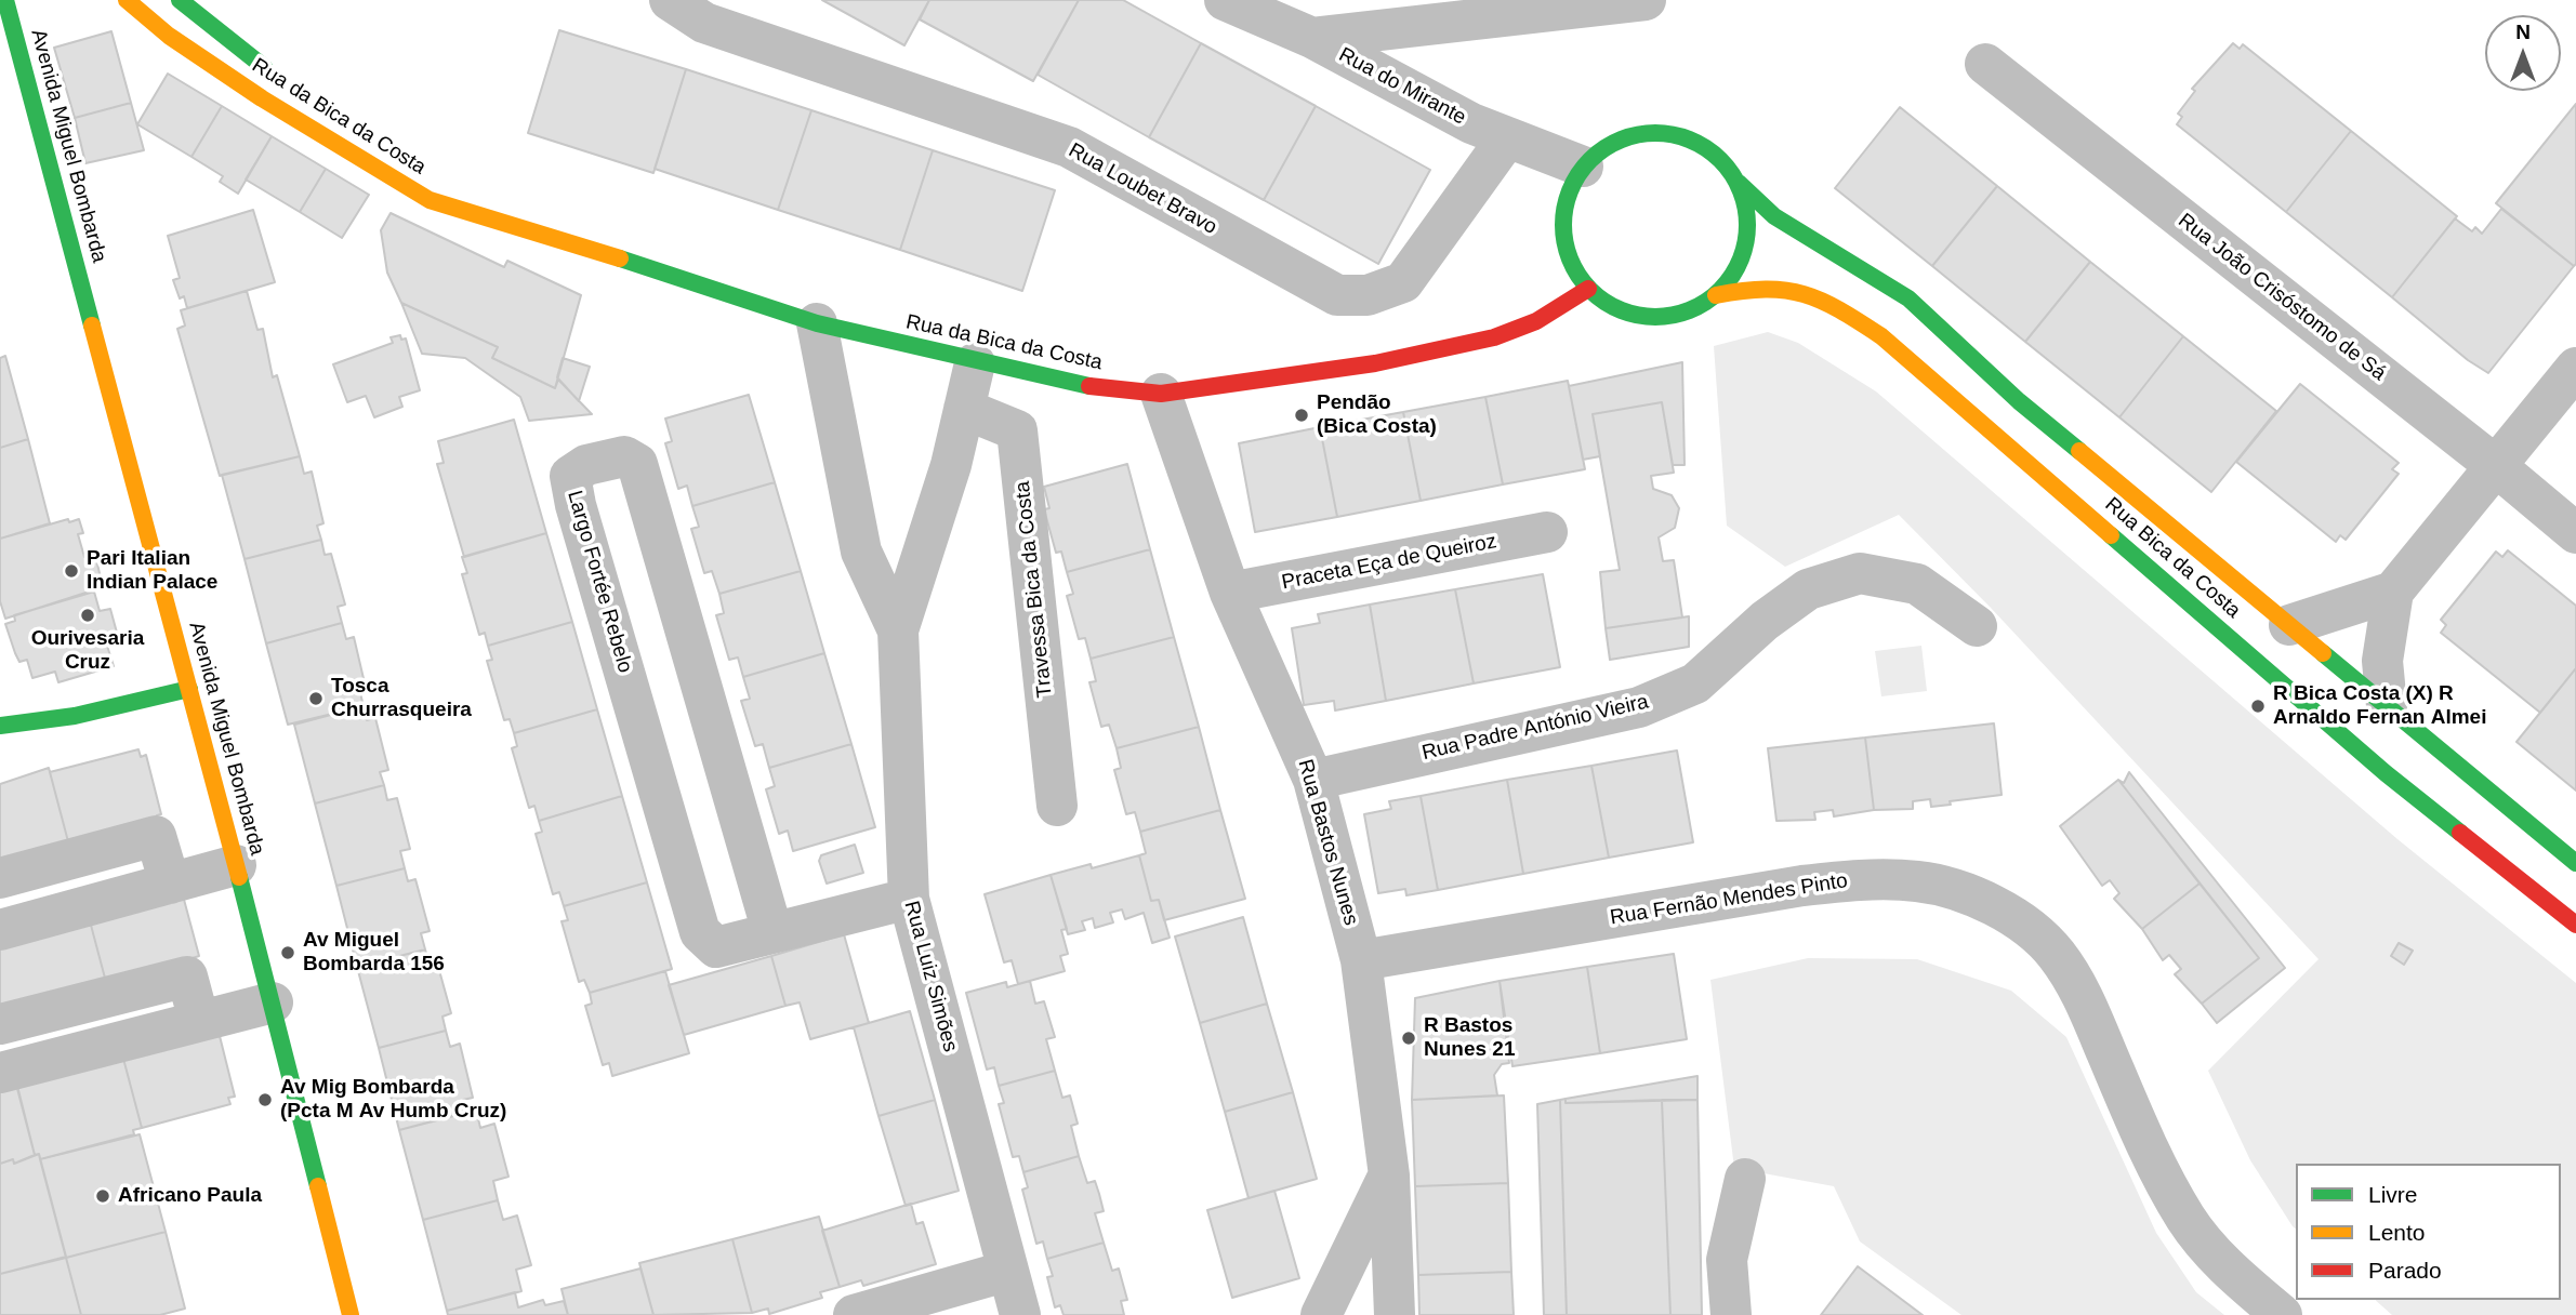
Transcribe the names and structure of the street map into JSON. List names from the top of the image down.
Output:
{
  "streets": {
    "street": [
      "Rua do Mirante",
      "Rua da Bica da Costa",
      "Avenida Miguel Bombarda",
      "Rua Loubet Bravo",
      "Rua João Crisóstomo de Sá",
      "Rua Bica da Costa",
      "Praceta Eça de Queiroz",
      "Largo Fortée Rebelo",
      "Travessa Bica da Costa",
      "Rua Padre António Vieira",
      "Rua Bastos Nunes",
      "Rua Fernão Mendes Pinto",
      "Rua Luiz Simões"
    ]
  },
  "crossings": [
    ["Rua do Mirante", "Rua da Bica da Costa"],
    ["Rua do Mirante", "Rua Loubet Bravo"],
    ["Rua do Mirante", "Rua Bica da Costa"],
    ["Rua da Bica da Costa", "Rua Bica da Costa"],
    ["Rua da Bica da Costa", "Rua Bastos Nunes"],
    ["Rua da Bica da Costa", "Rua Luiz Simões"],
    ["Praceta Eça de Queiroz", "Rua Bastos Nunes"],
    ["Largo Fortée Rebelo", "Rua Luiz Simões"],
    ["Travessa Bica da Costa", "Rua Luiz Simões"],
    ["Rua Padre António Vieira", "Rua Bastos Nunes"],
    ["Rua Bastos Nunes", "Rua Fernão Mendes Pinto"]
  ],
  "places": [
    "Pendão (Bica Costa)",
    "Pari Italian Indian Palace",
    "Ourivesaria Cruz",
    "Tosca Churrasqueira",
    "R Bica Costa (X) R Arnaldo Fernan Almei",
    "Av Miguel Bombarda 156",
    "R Bastos Nunes 21",
    "Av Mig Bombarda (Pcta M Av Humb Cruz)",
    "Africano Paula"
  ],
  "legend": ["Livre", "Lento", "Parado"],
  "north": "top"
}
